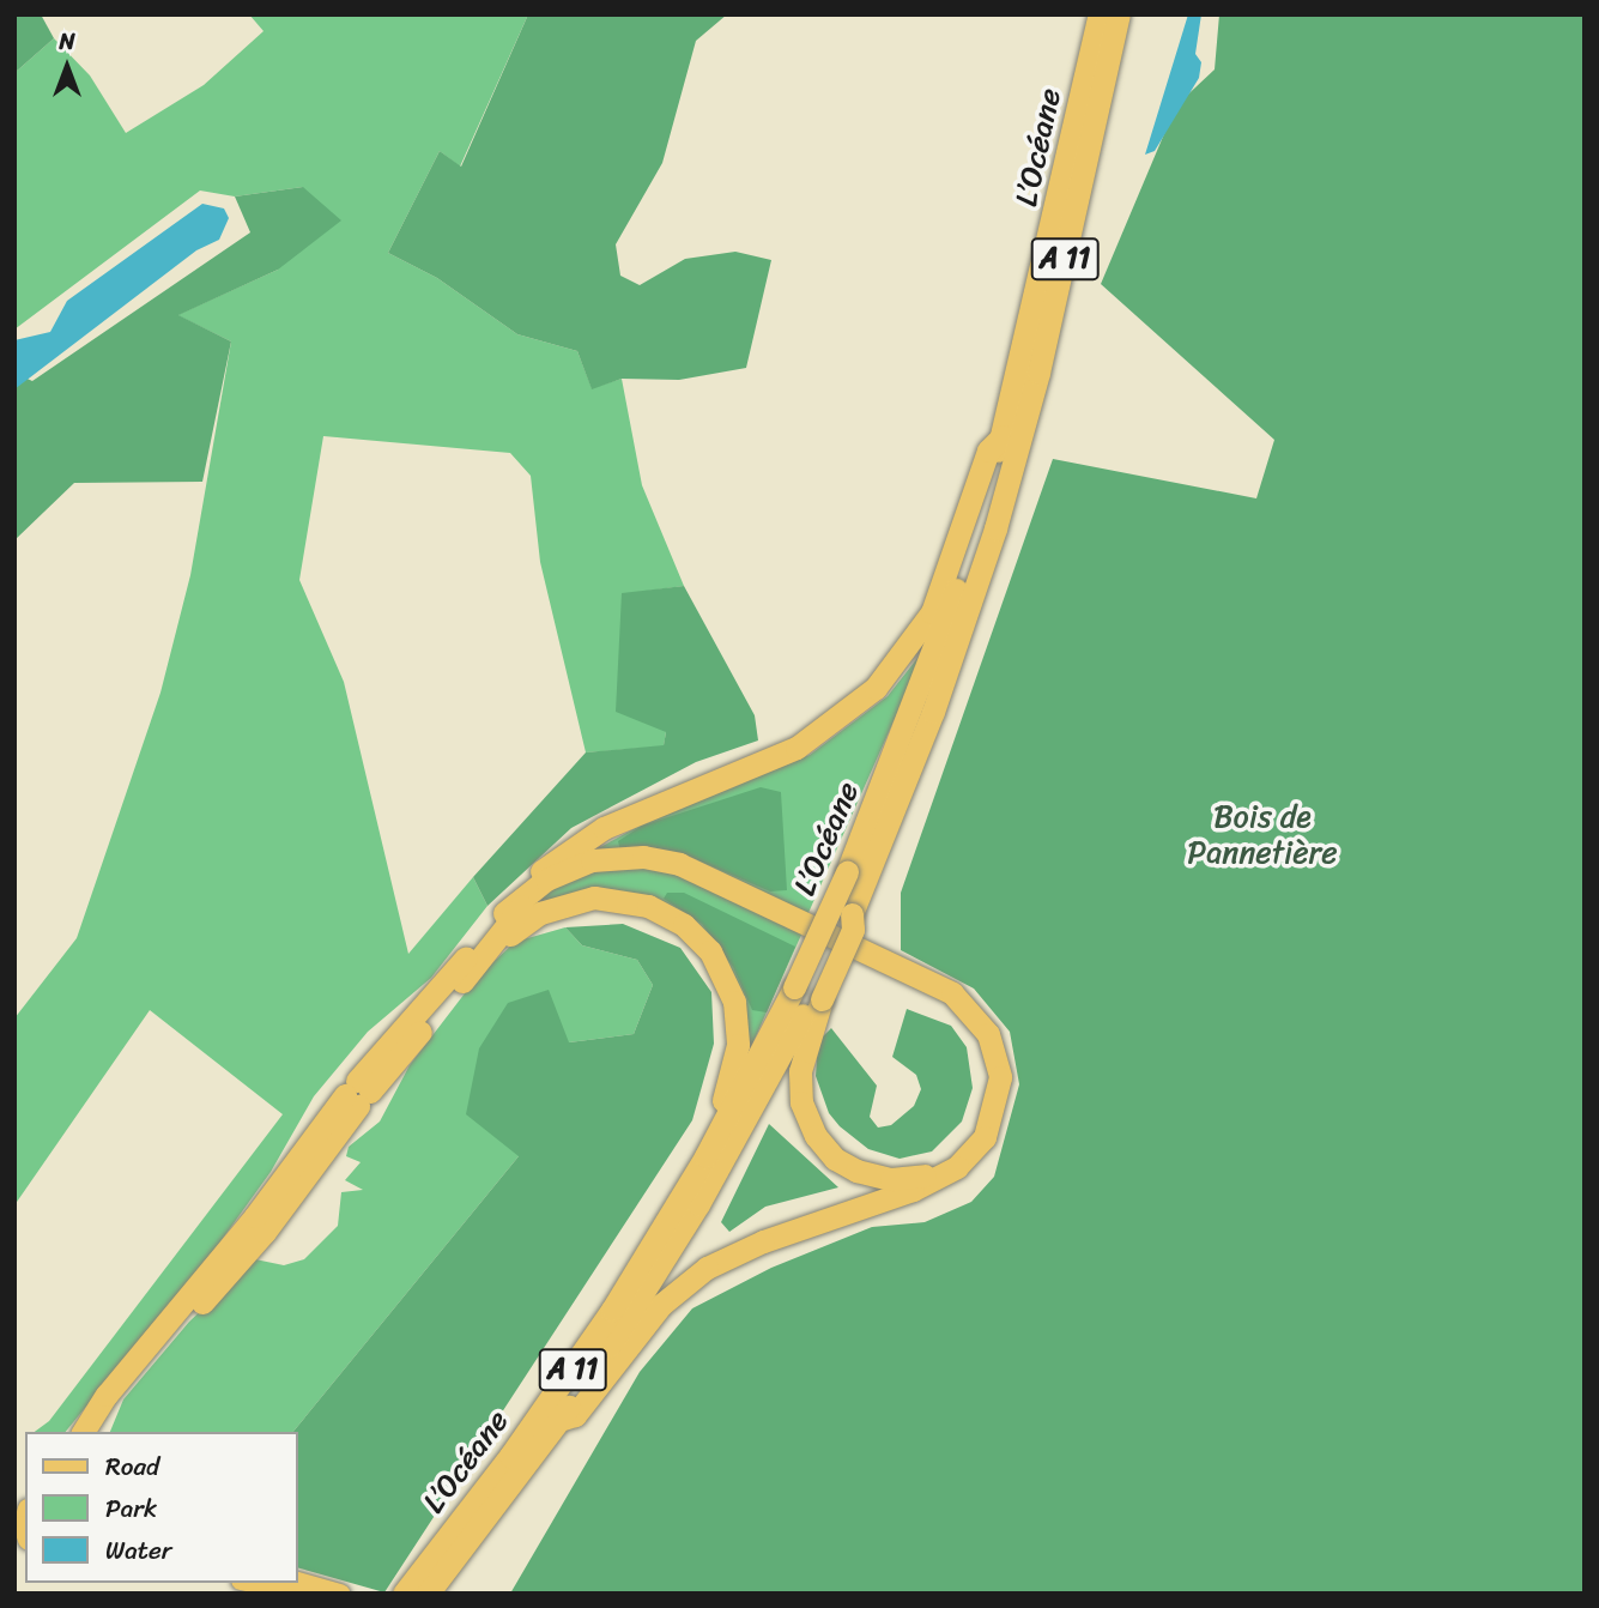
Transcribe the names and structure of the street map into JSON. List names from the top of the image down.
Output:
{
  "streets": {
    "highway": ["L’Océane", "A 11"]
  },
  "parks": ["Bois de Pannetière"],
  "legend": ["Road", "Park", "Water"],
  "north": "top"
}
